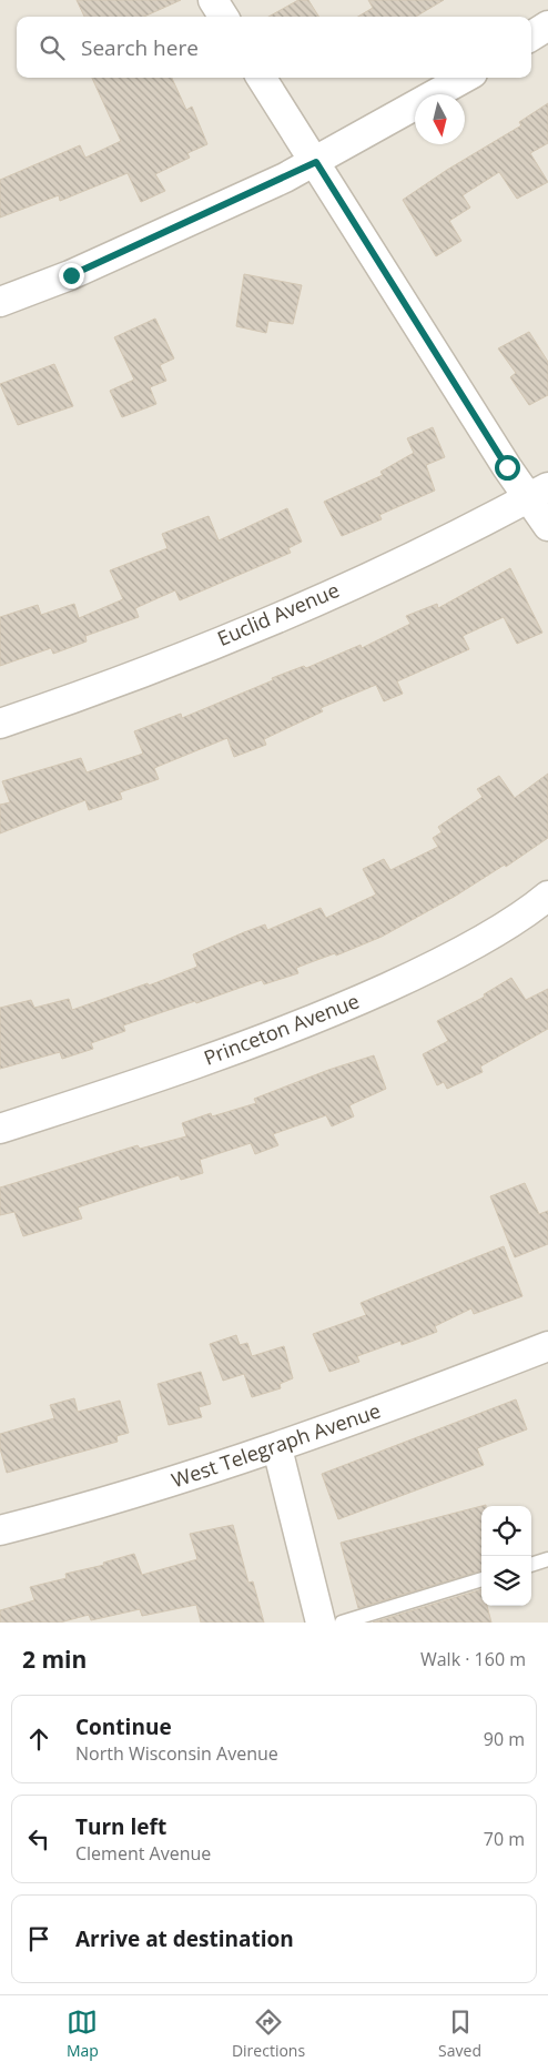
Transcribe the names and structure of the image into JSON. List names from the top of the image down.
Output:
{
  "streets": {
    "street": ["Euclid Avenue", "Princeton Avenue", "West Telegraph Avenue"]
  },
  "north": "bottom",
  "page": {
    "search": "Search here",
    "heading": ["2 min", "Walk · 160 m"],
    "list": [
      ["Continue", "North Wisconsin Avenue", "90 m"],
      ["Turn left", "Clement Avenue", "70 m"],
      "Arrive at destination"
    ],
    "nav": ["Map", "Directions", "Saved"]
  }
}
